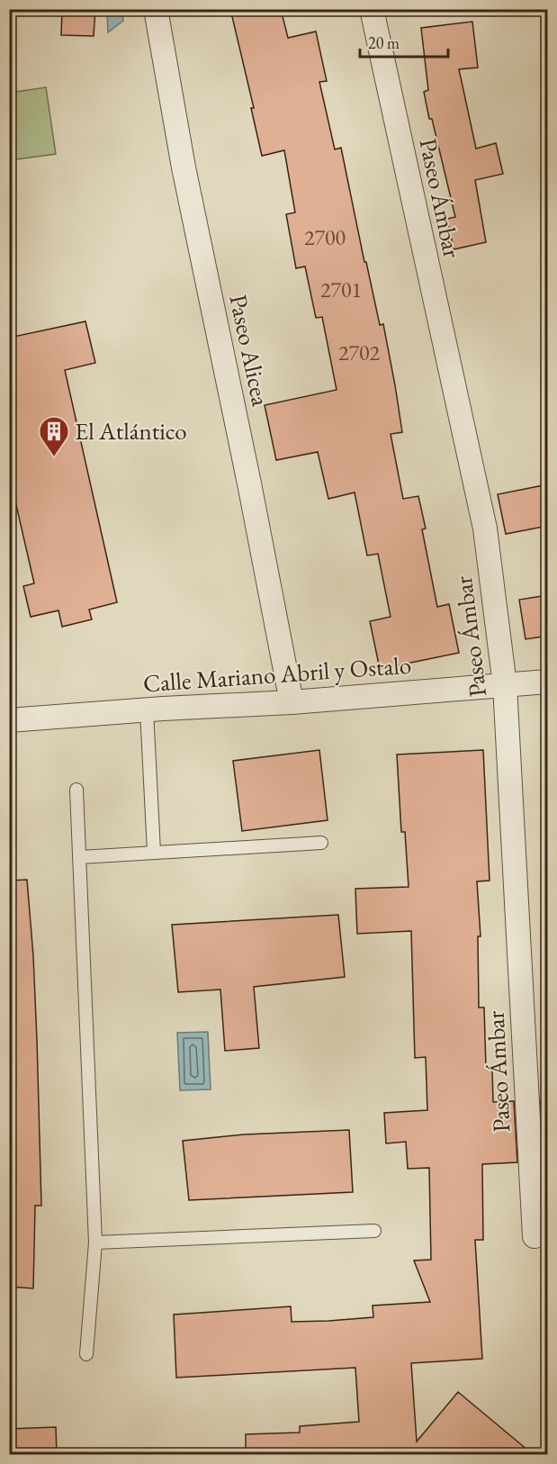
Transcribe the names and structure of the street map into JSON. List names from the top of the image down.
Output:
{
  "streets": {
    "street": ["Paseo Ámbar", "Paseo Alicea", "Calle Mariano Abril y Ostalo"]
  },
  "crossings": [
    ["Paseo Ámbar", "Calle Mariano Abril y Ostalo"],
    ["Paseo Alicea", "Calle Mariano Abril y Ostalo"]
  ],
  "places": {
    "building": ["El Atlántico"]
  },
  "house_numbers": ["2700", "2701", "2702"],
  "scale_bar": "20 m"
}
